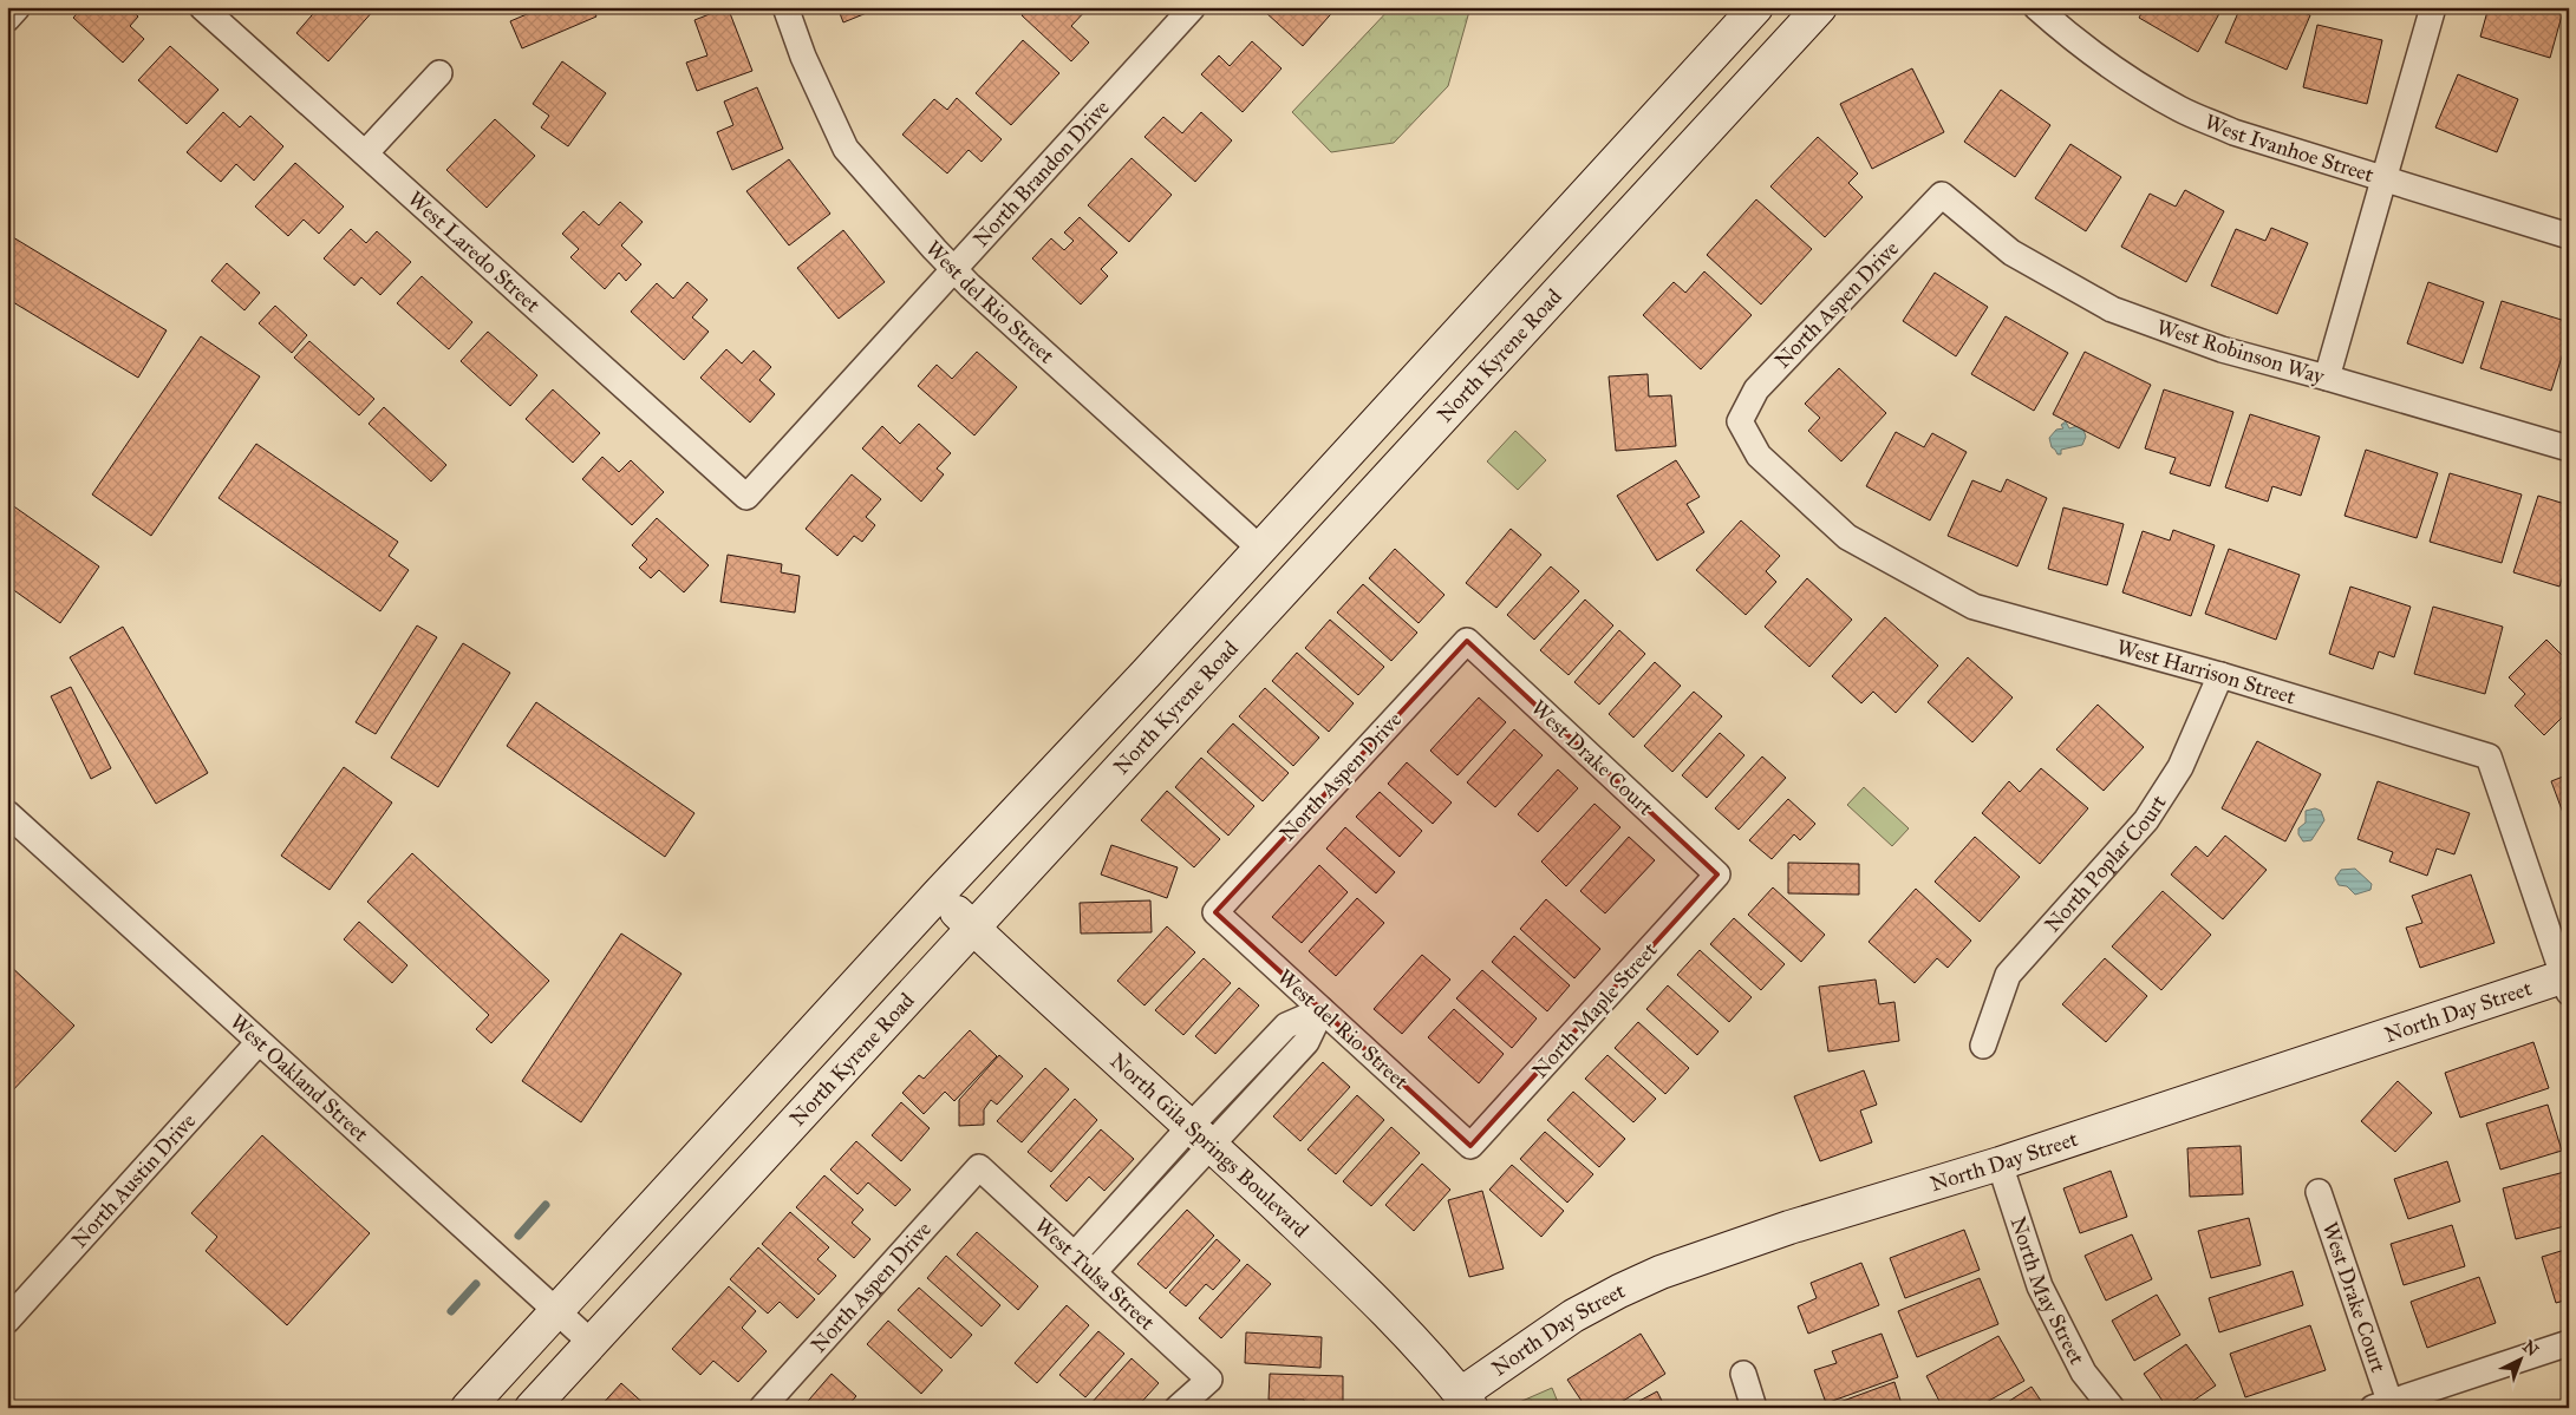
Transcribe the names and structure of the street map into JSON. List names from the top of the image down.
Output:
{
  "streets": {
    "main road": ["North Kyrene Road", "North Day Street", "North Gila Springs Boulevard"],
    "street": [
      "West Ivanhoe Street",
      "North Brandon Drive",
      "West Laredo Street",
      "West del Rio Street",
      "North Aspen Drive",
      "West Robinson Way",
      "West Harrison Street",
      "West Drake Court",
      "North Poplar Court",
      "North Maple Street",
      "West Oakland Street",
      "North Austin Drive",
      "West Tulsa Street",
      "North May Street"
    ]
  },
  "crossings": [
    ["North Brandon Drive", "West Laredo Street"],
    ["North Brandon Drive", "West del Rio Street"],
    ["West del Rio Street", "North Aspen Drive"],
    ["West del Rio Street", "North Maple Street"],
    ["North Aspen Drive", "West Robinson Way"],
    ["North Aspen Drive", "West Harrison Street"],
    ["North Aspen Drive", "West Drake Court"],
    ["North Aspen Drive", "West Tulsa Street"],
    ["North Kyrene Road", "West Oakland Street"],
    ["North Kyrene Road", "North Gila Springs Boulevard"],
    ["West Harrison Street", "North Poplar Court"],
    ["West Harrison Street", "North Day Street"],
    ["West Drake Court", "North Maple Street"],
    ["North Day Street", "North Gila Springs Boulevard"],
    ["North Day Street", "North May Street"],
    ["West Oakland Street", "North Austin Drive"]
  ],
  "north": "top right"
}
